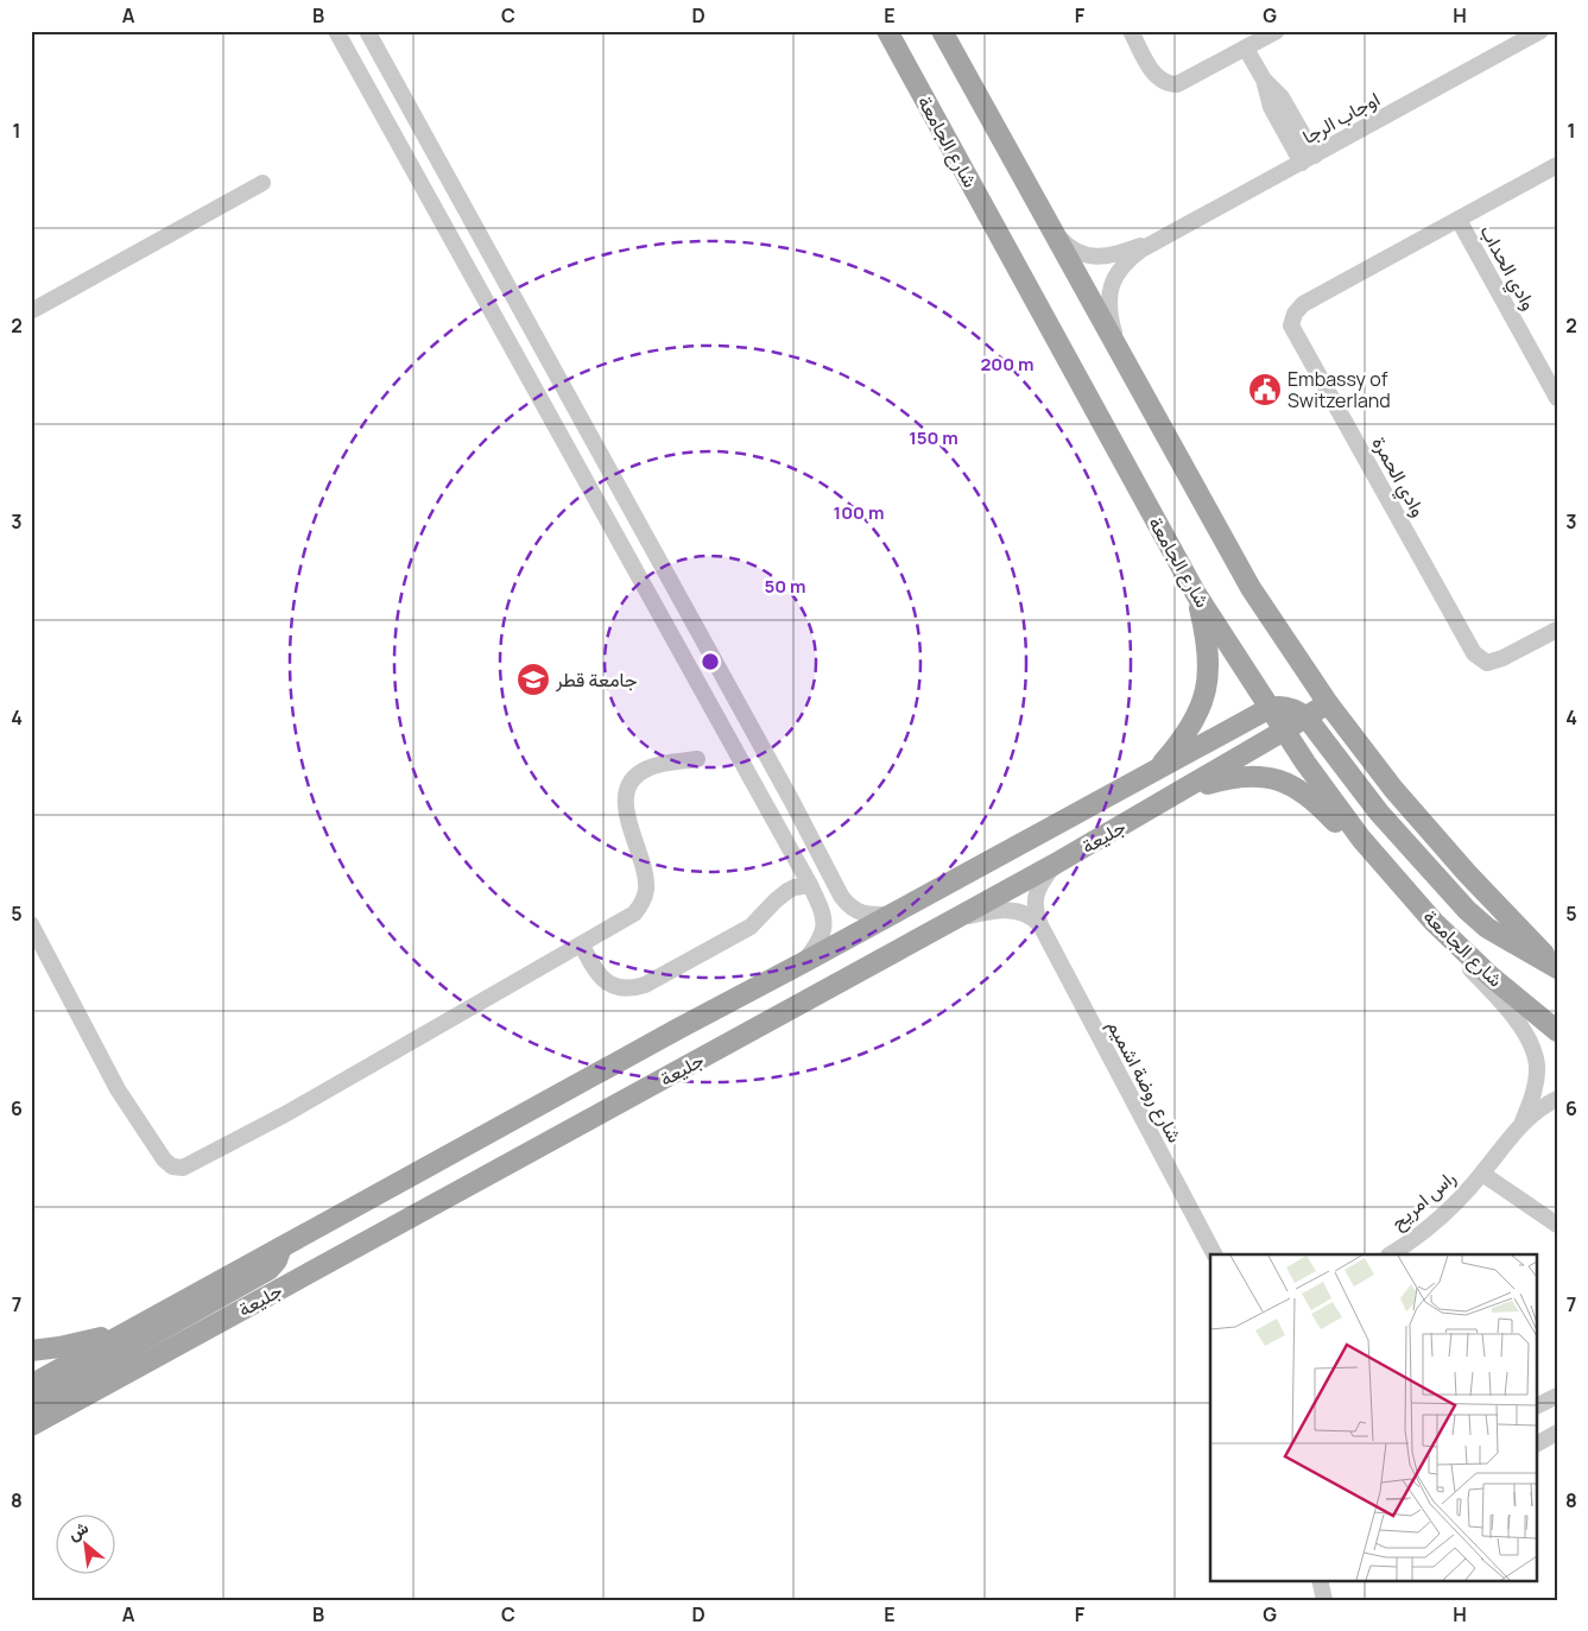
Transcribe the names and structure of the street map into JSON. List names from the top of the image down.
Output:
{
  "streets": {
    "main road": ["شارع الجامعة", "جليعة"],
    "street": [
      "اوجاب الرجا",
      "وادي الحداب",
      "وادي الحمرة",
      "شارع روضة اشميم",
      "راس امريح"
    ]
  },
  "crossings": [
    ["شارع الجامعة", "جليعة"],
    ["شارع الجامعة", "راس امريح"],
    ["وادي الحداب", "وادي الحمرة"],
    ["جليعة", "شارع روضة اشميم"]
  ],
  "places": {
    "public building": ["Embassy of Switzerland"],
    "school or university": ["جامعة قطر"]
  },
  "north": "top left",
  "grid": {
    "columns": [
      "A",
      "B",
      "C",
      "D",
      "E",
      "F",
      "G",
      "H"
    ],
    "rows": [
      "1",
      "2",
      "3",
      "4",
      "5",
      "6",
      "7",
      "8"
    ]
  },
  "rings": [
    "200 m",
    "150 m",
    "100 m",
    "50 m"
  ]
}
